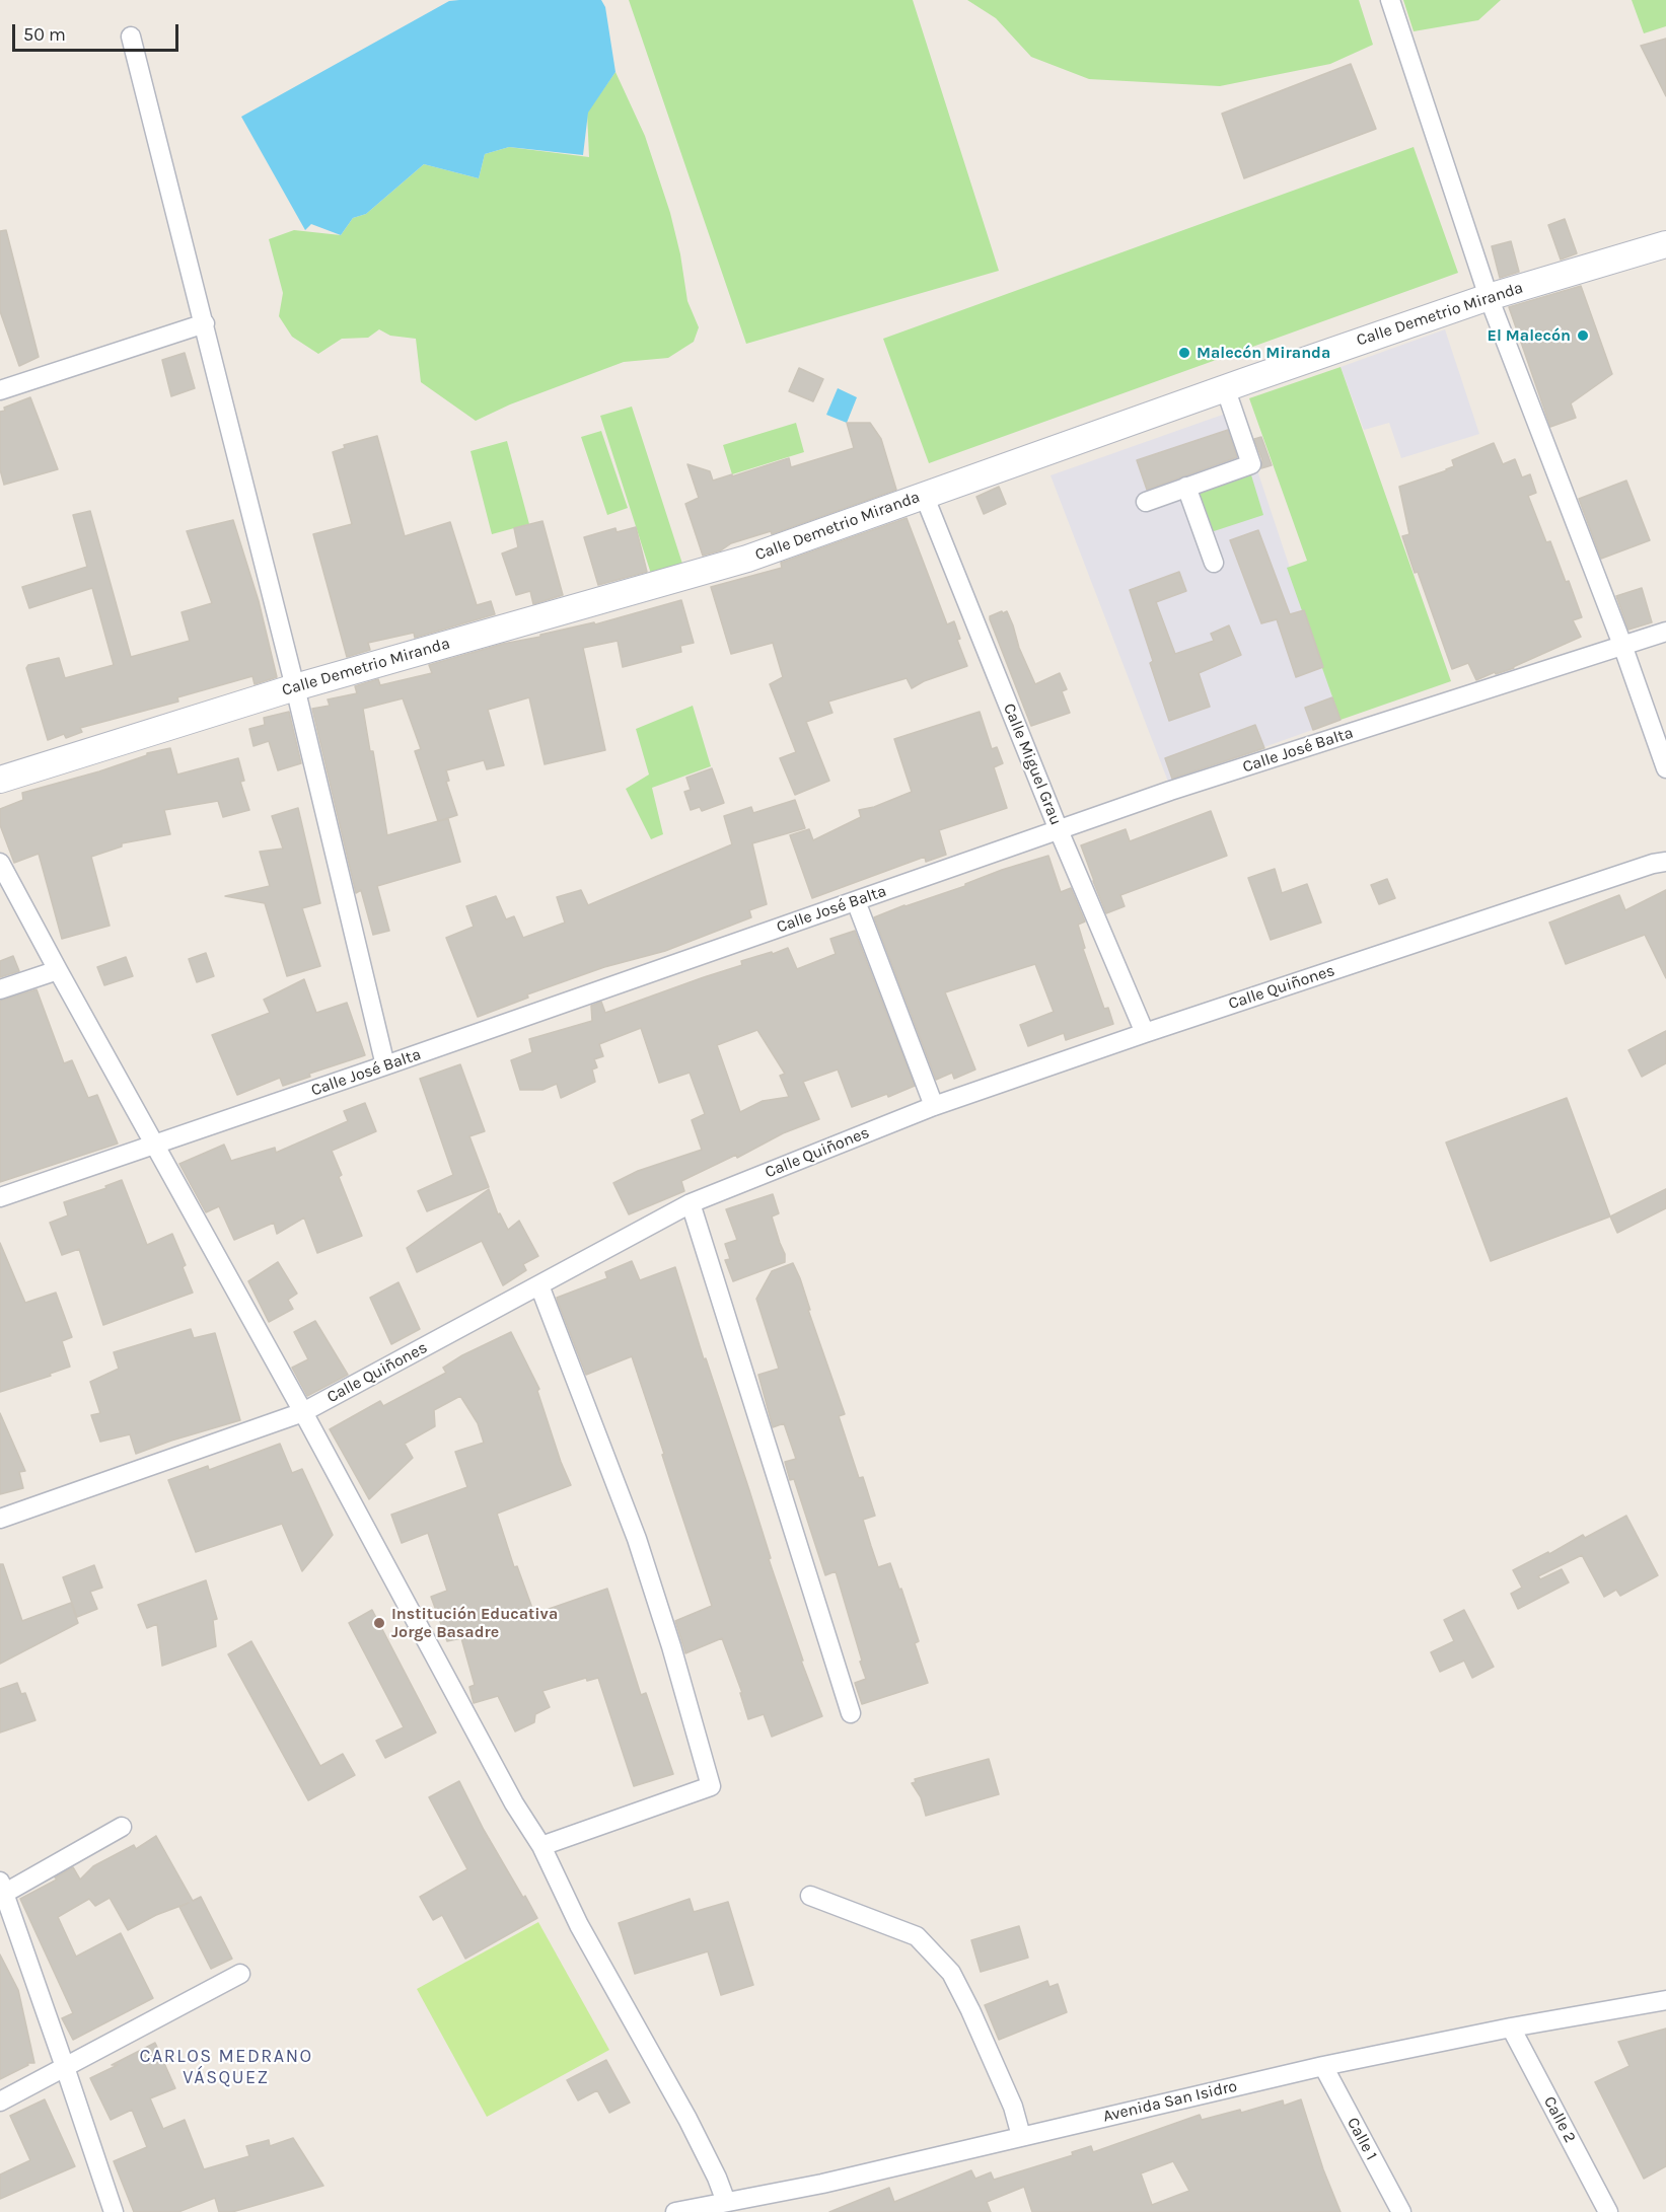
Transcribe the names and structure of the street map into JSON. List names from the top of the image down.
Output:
{
  "streets": {
    "main road": ["Calle Demetrio Miranda"],
    "street": [
      "Calle José Balta",
      "Calle Miguel Grau",
      "Calle Quiñones",
      "Avenida San Isidro",
      "Calle 2",
      "Calle 1"
    ]
  },
  "crossings": [
    ["Calle Demetrio Miranda", "Calle Miguel Grau"],
    ["Calle José Balta", "Calle Miguel Grau"],
    ["Calle Miguel Grau", "Calle Quiñones"],
    ["Avenida San Isidro", "Calle 2"],
    ["Avenida San Isidro", "Calle 1"]
  ],
  "districts": ["CARLOS MEDRANO VÁSQUEZ"],
  "places": ["El Malecón", "Malecón Miranda", "Institución Educativa Jorge Basadre"],
  "scale_bar": "50 m"
}
